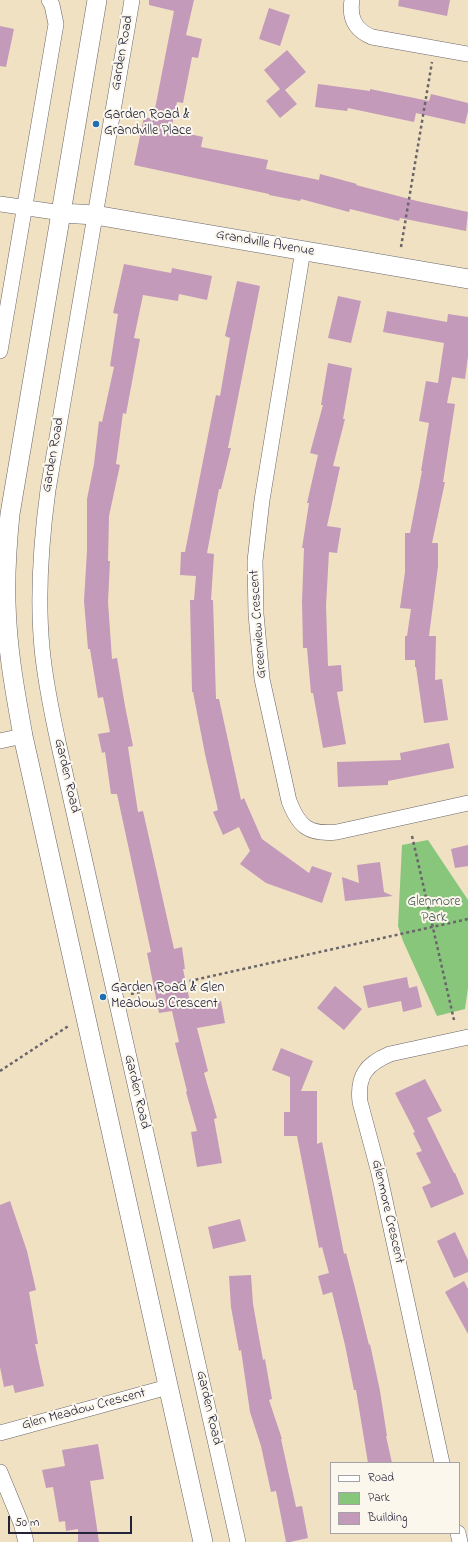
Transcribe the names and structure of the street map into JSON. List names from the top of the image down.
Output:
{
  "streets": {
    "street": [
      "Garden Road",
      "Grandville Avenue",
      "Greenview Crescent",
      "Glenmore Crescent",
      "Glen Meadow Crescent"
    ]
  },
  "crossings": [
    ["Garden Road", "Grandville Avenue"],
    ["Grandville Avenue", "Greenview Crescent"]
  ],
  "parks": ["Glenmore Park"],
  "places": ["Garden Road & Grandville Place", "Garden Road & Glen Meadows Crescent"],
  "legend": ["Road", "Park", "Building"],
  "scale_bar": "50 m"
}
